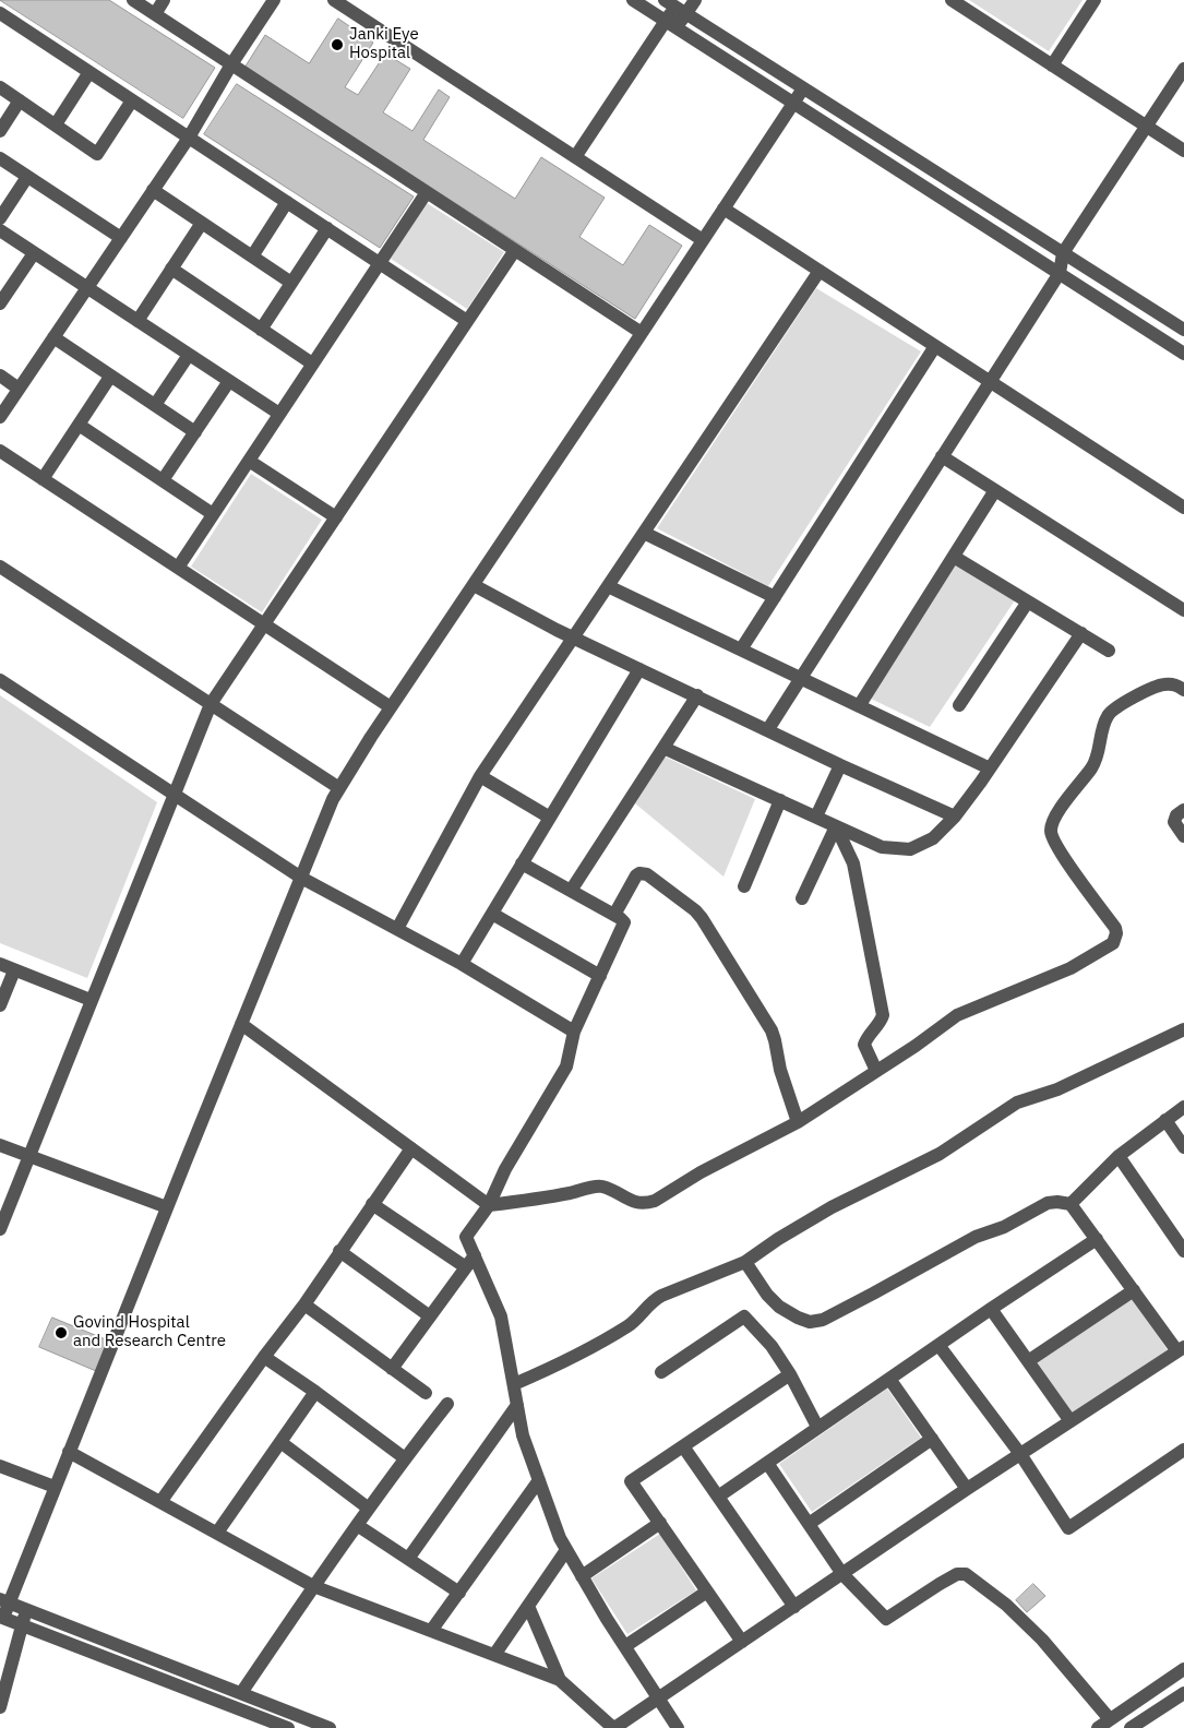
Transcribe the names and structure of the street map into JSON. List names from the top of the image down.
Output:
{
  "places": ["Janki Eye Hospital", "Govind Hospital and Research Centre"]
}
